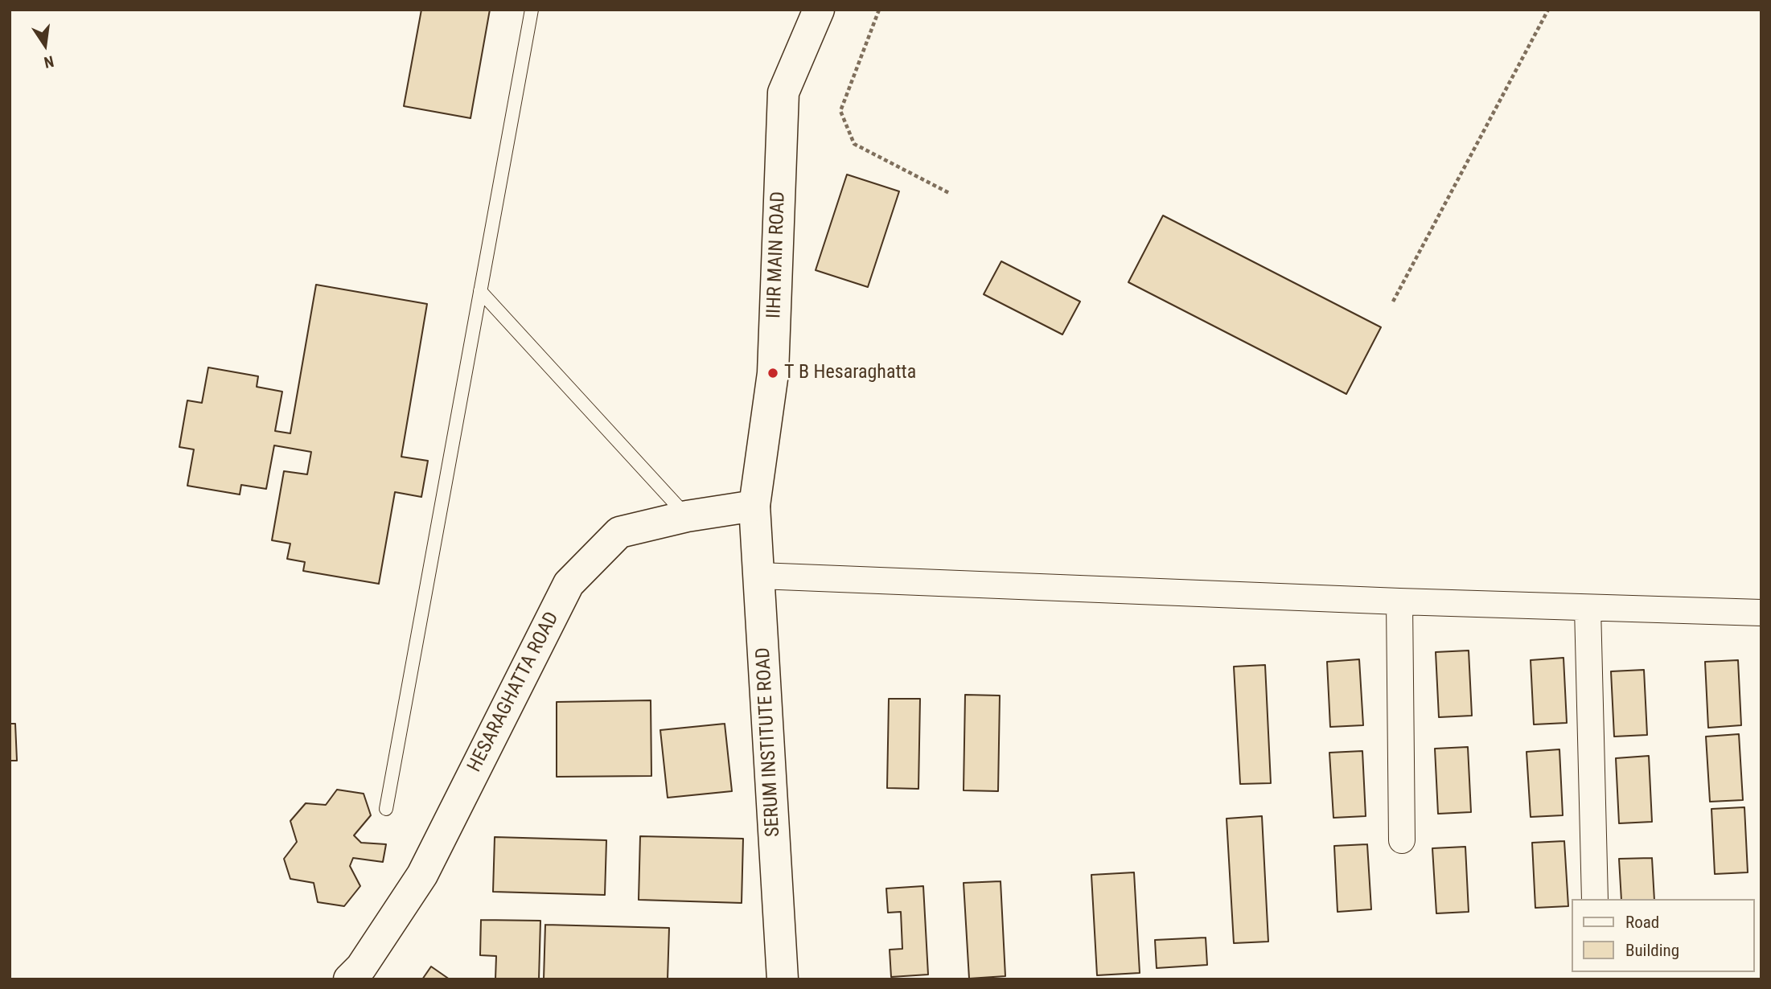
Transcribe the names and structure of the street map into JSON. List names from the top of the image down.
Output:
{
  "streets": {
    "main road": ["IIHR MAIN ROAD", "HESARAGHATTA ROAD", "SERUM INSTITUTE ROAD"]
  },
  "crossings": [
    ["IIHR MAIN ROAD", "HESARAGHATTA ROAD"],
    ["IIHR MAIN ROAD", "SERUM INSTITUTE ROAD"],
    ["HESARAGHATTA ROAD", "SERUM INSTITUTE ROAD"]
  ],
  "places": ["T B Hesaraghatta"],
  "legend": ["Road", "Building"],
  "north": "bottom"
}
